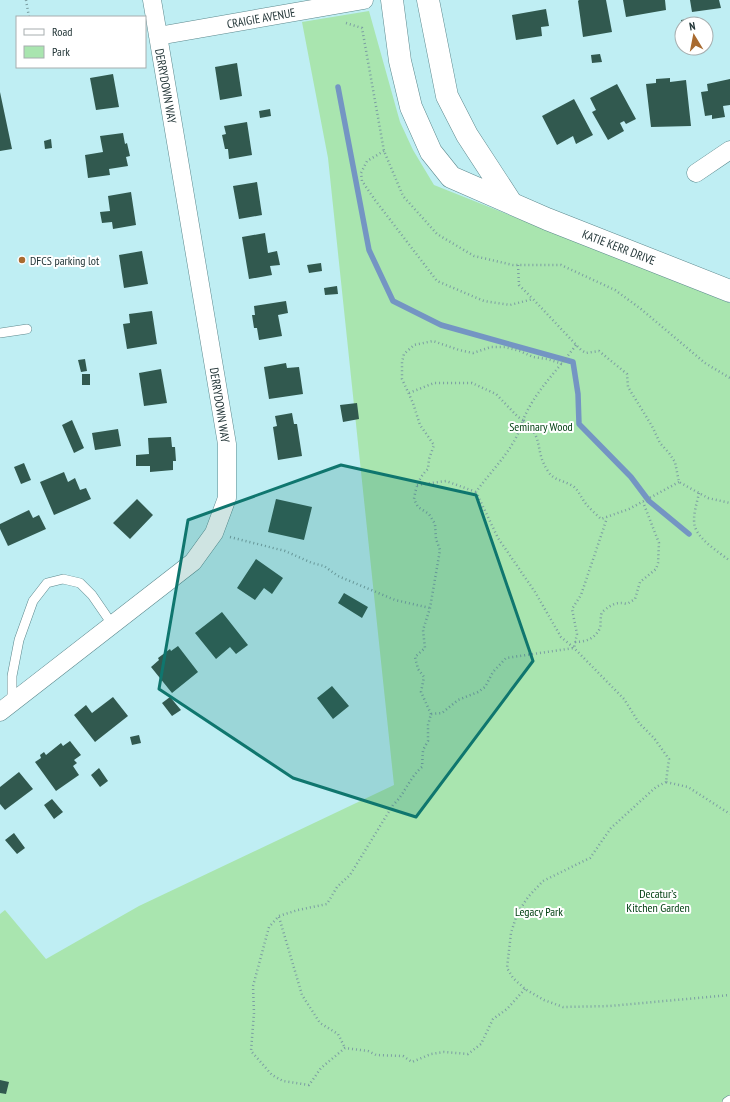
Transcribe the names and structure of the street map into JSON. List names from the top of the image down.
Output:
{
  "streets": {
    "street": ["CRAIGIE AVENUE", "DERRYDOWN WAY", "KATIE KERR DRIVE"]
  },
  "crossings": [
    ["CRAIGIE AVENUE", "DERRYDOWN WAY"]
  ],
  "parks": ["Seminary Wood", "Decatur’s Kitchen Garden", "Legacy Park"],
  "places": ["DFCS parking lot"],
  "legend": ["Road", "Park"],
  "north": "top"
}
